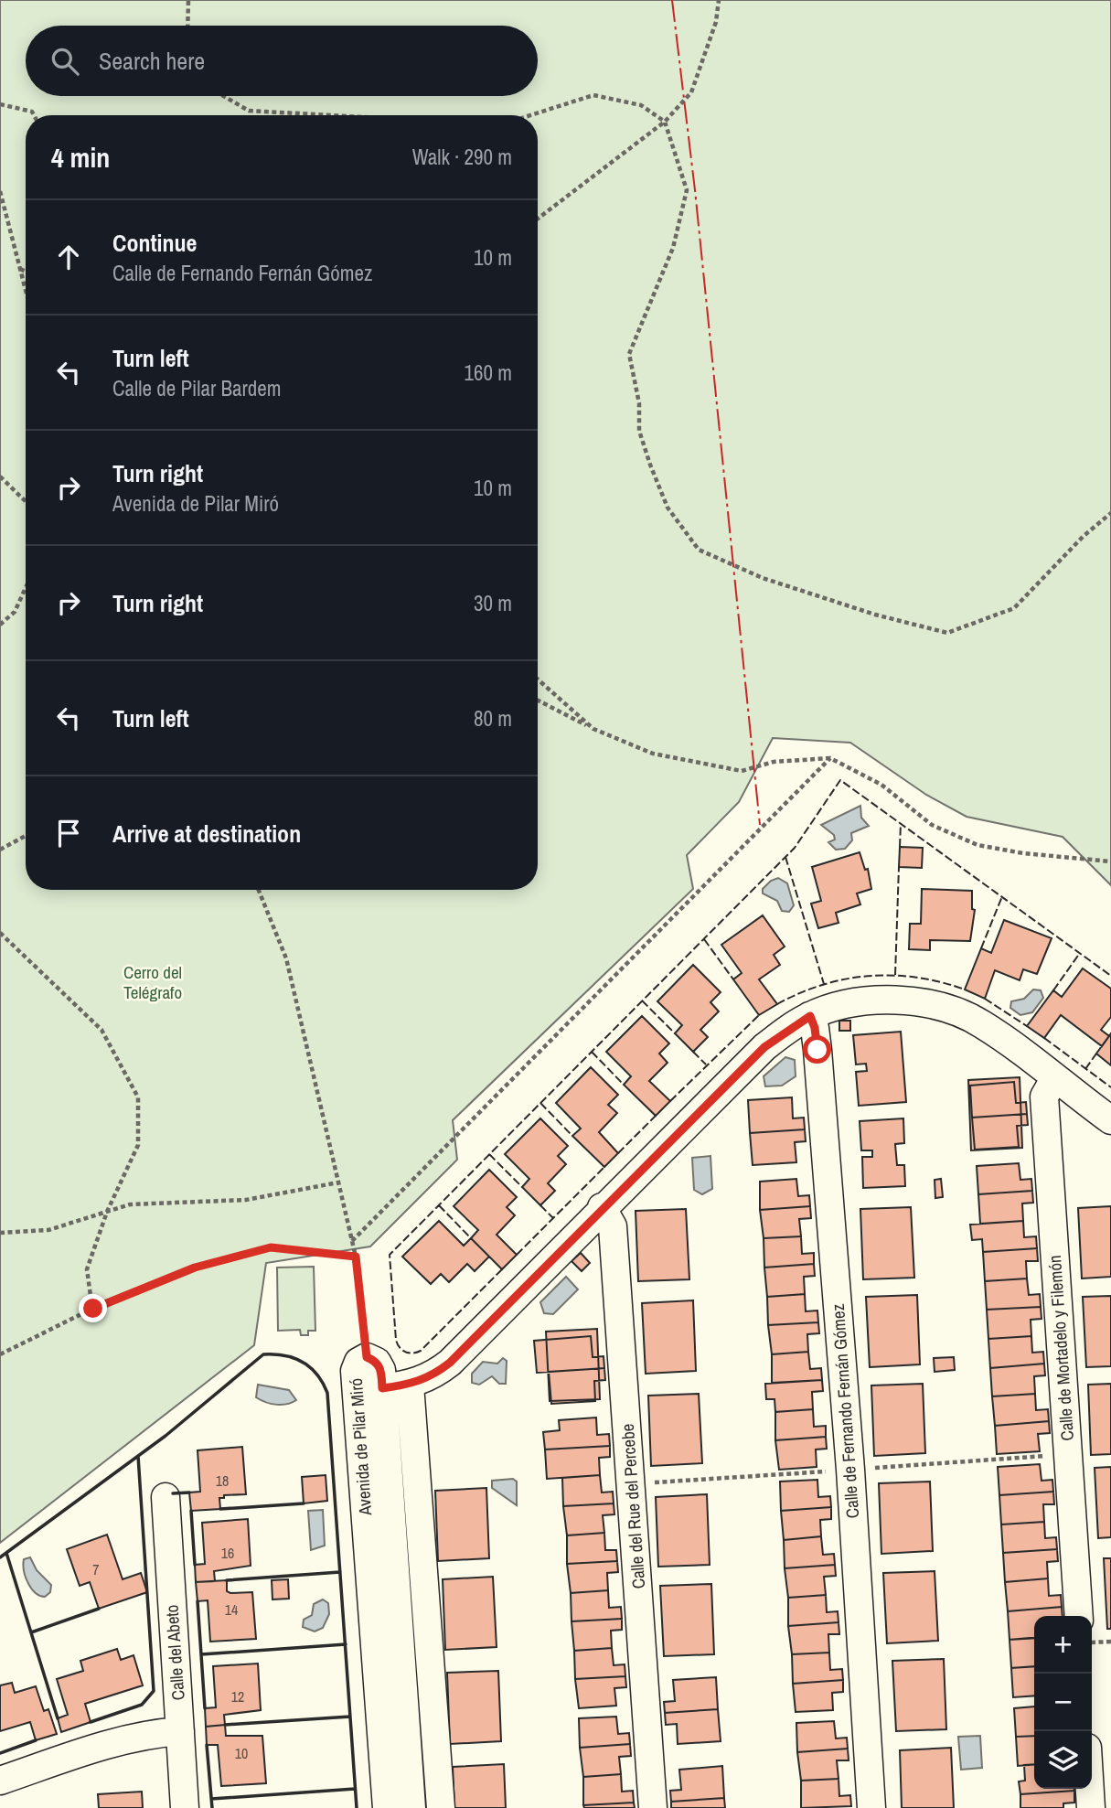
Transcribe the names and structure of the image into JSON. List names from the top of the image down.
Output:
{
  "streets": {
    "street": [
      "Calle de Mortadelo y Filemón",
      "Calle de Fernando Fernán Gómez",
      "Avenida de Pilar Miró",
      "Calle del Rue del Percebe",
      "Calle del Abeto"
    ]
  },
  "parks": ["Cerro del Telégrafo"],
  "house_numbers": [
    "18",
    "16",
    "7",
    "14",
    "12",
    "10"
  ],
  "page": {
    "search": "Search here",
    "heading": ["4 min", "Walk · 290 m"],
    "list": [
      ["Continue", "Calle de Fernando Fernán Gómez", "10 m"],
      ["Turn left", "Calle de Pilar Bardem", "160 m"],
      ["Turn right", "Avenida de Pilar Miró", "10 m"],
      ["Turn right", "30 m"],
      ["Turn left", "80 m"],
      "Arrive at destination"
    ],
    "map_buttons": ["+", "−"]
  }
}
